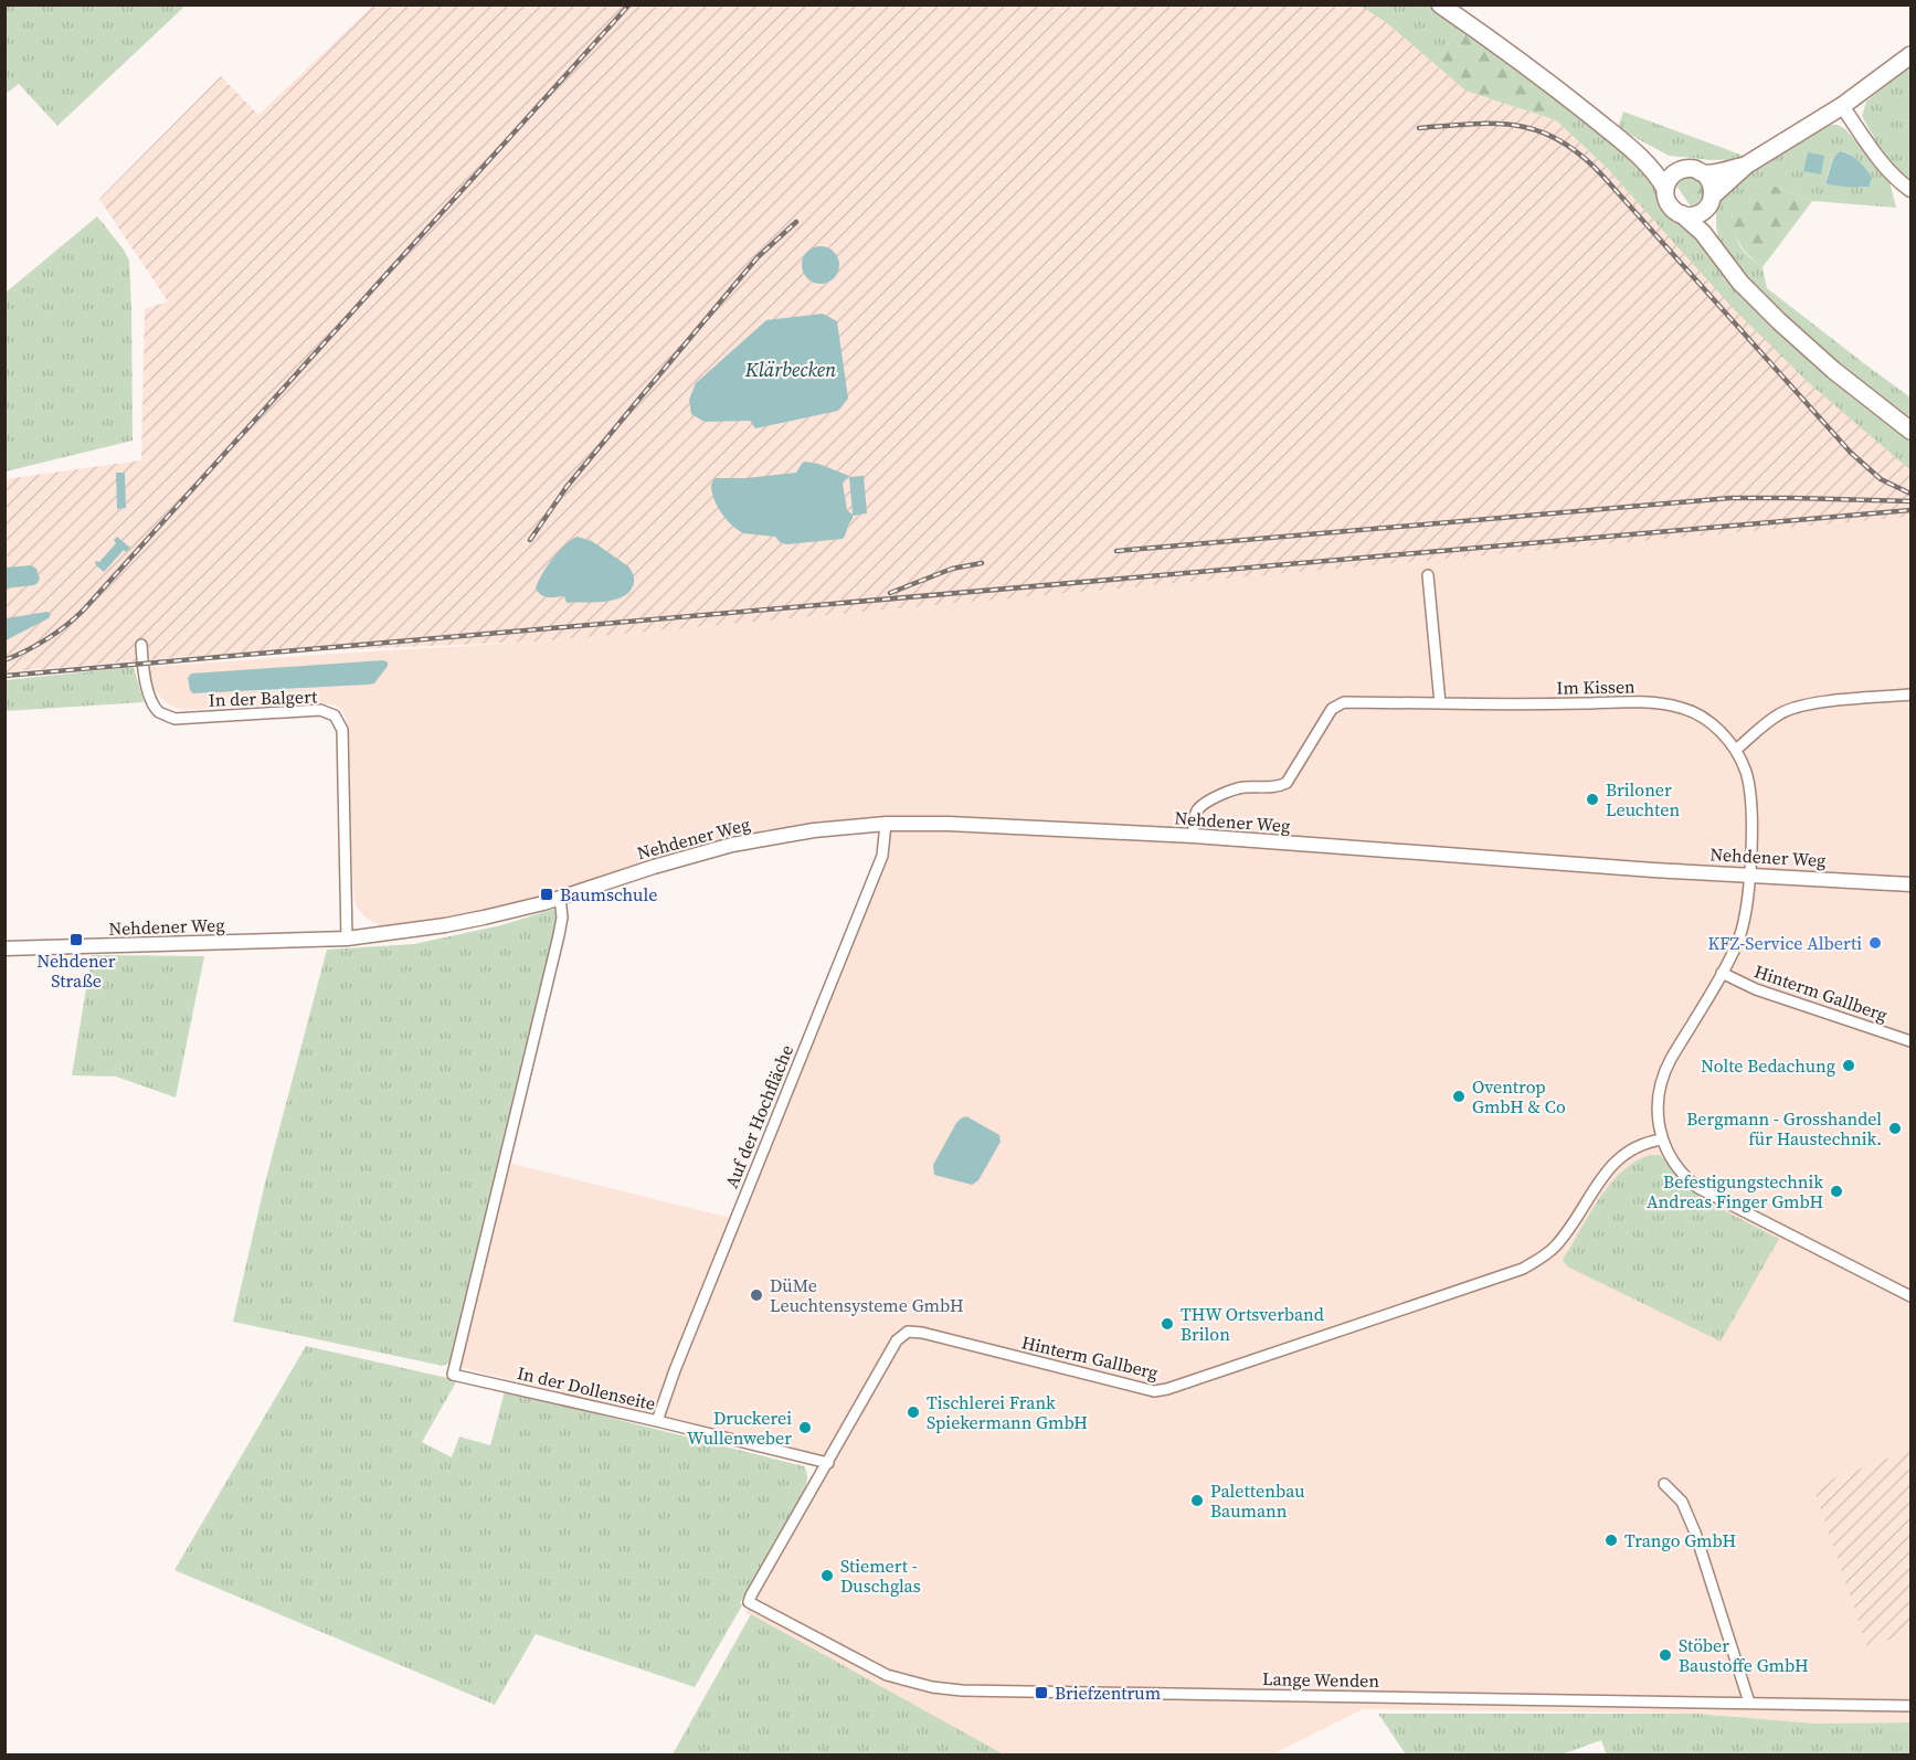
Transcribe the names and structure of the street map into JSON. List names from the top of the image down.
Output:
{
  "streets": {
    "street": [
      "Im Kissen",
      "In der Balgert",
      "Nehdener Weg",
      "Hinterm Gallberg",
      "Auf der Hochfläche",
      "In der Dollenseite",
      "Lange Wenden"
    ]
  },
  "crossings": [
    ["Im Kissen", "Nehdener Weg"],
    ["Im Kissen", "Hinterm Gallberg"],
    ["In der Balgert", "Nehdener Weg"],
    ["Nehdener Weg", "Hinterm Gallberg"],
    ["Nehdener Weg", "Auf der Hochfläche"],
    ["Nehdener Weg", "In der Dollenseite"],
    ["Hinterm Gallberg", "In der Dollenseite"],
    ["Hinterm Gallberg", "Lange Wenden"],
    ["Auf der Hochfläche", "In der Dollenseite"],
    ["In der Dollenseite", "Lange Wenden"]
  ],
  "water": ["Klärbecken"],
  "places": {
    "other": [
      "Briloner Leuchten",
      "KFZ-Service Alberti",
      "Nolte Bedachung",
      "Oventrop GmbH & Co",
      "Bergmann - Grosshandel für Haustechnik.",
      "Befestigungstechnik Andreas Finger GmbH",
      "DüMe Leuchtensysteme GmbH",
      "THW Ortsverband Brilon",
      "Tischlerei Frank Spiekermann GmbH",
      "Druckerei Wullenweber",
      "Palettenbau Baumann",
      "Trango GmbH",
      "Stiemert - Duschglas",
      "Stöber Baustoffe GmbH"
    ],
    "transit": ["Baumschule", "Nehdener Straße", "Briefzentrum"]
  }
}
